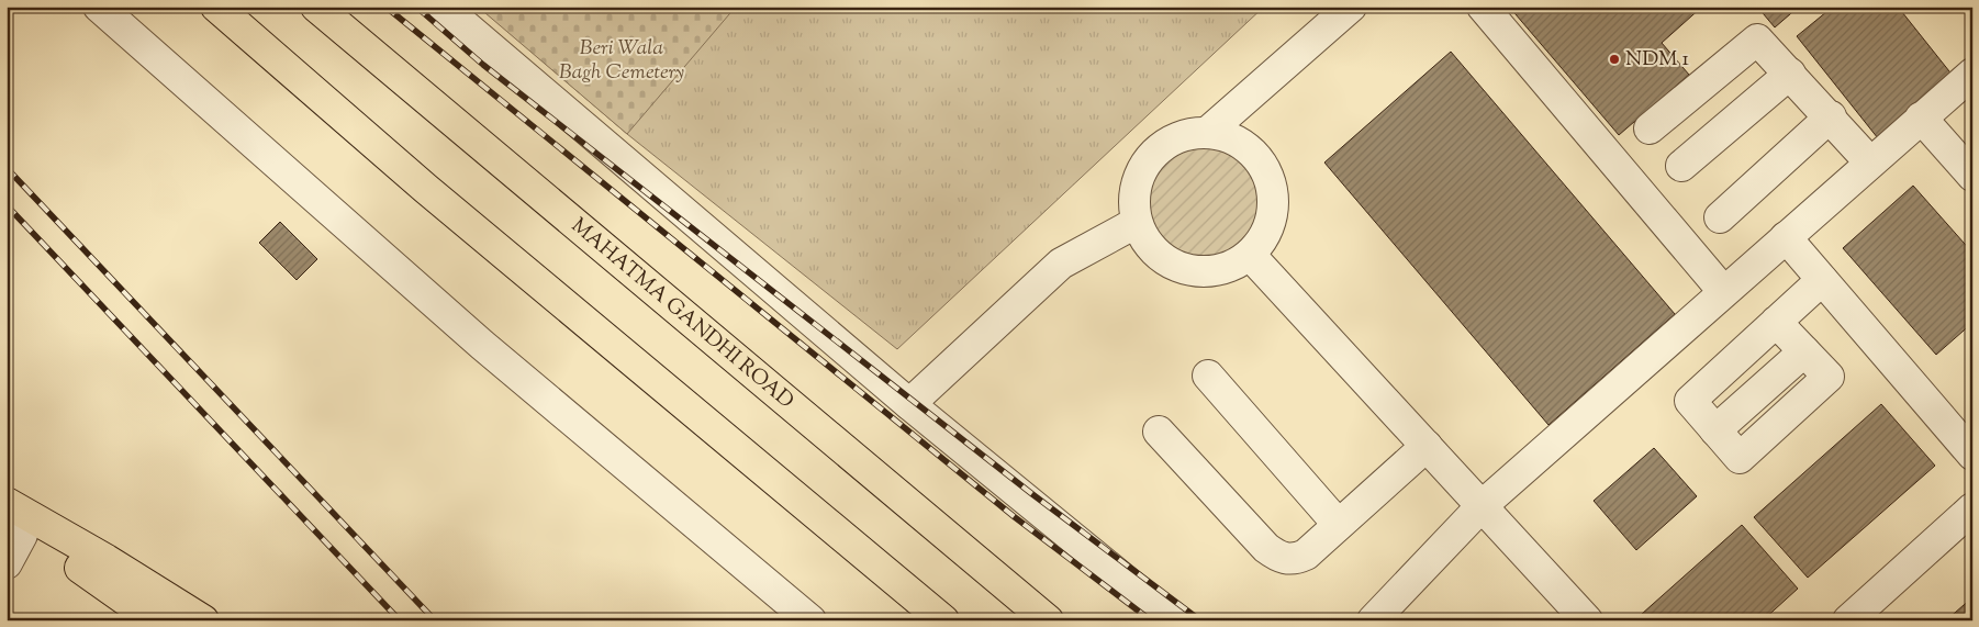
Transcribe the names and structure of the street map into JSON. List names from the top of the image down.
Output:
{
  "streets": {
    "main road": ["MAHATMA GANDHI ROAD"]
  },
  "parks": ["Beri Wala Bagh Cemetery"],
  "places": ["NDM 1"]
}
